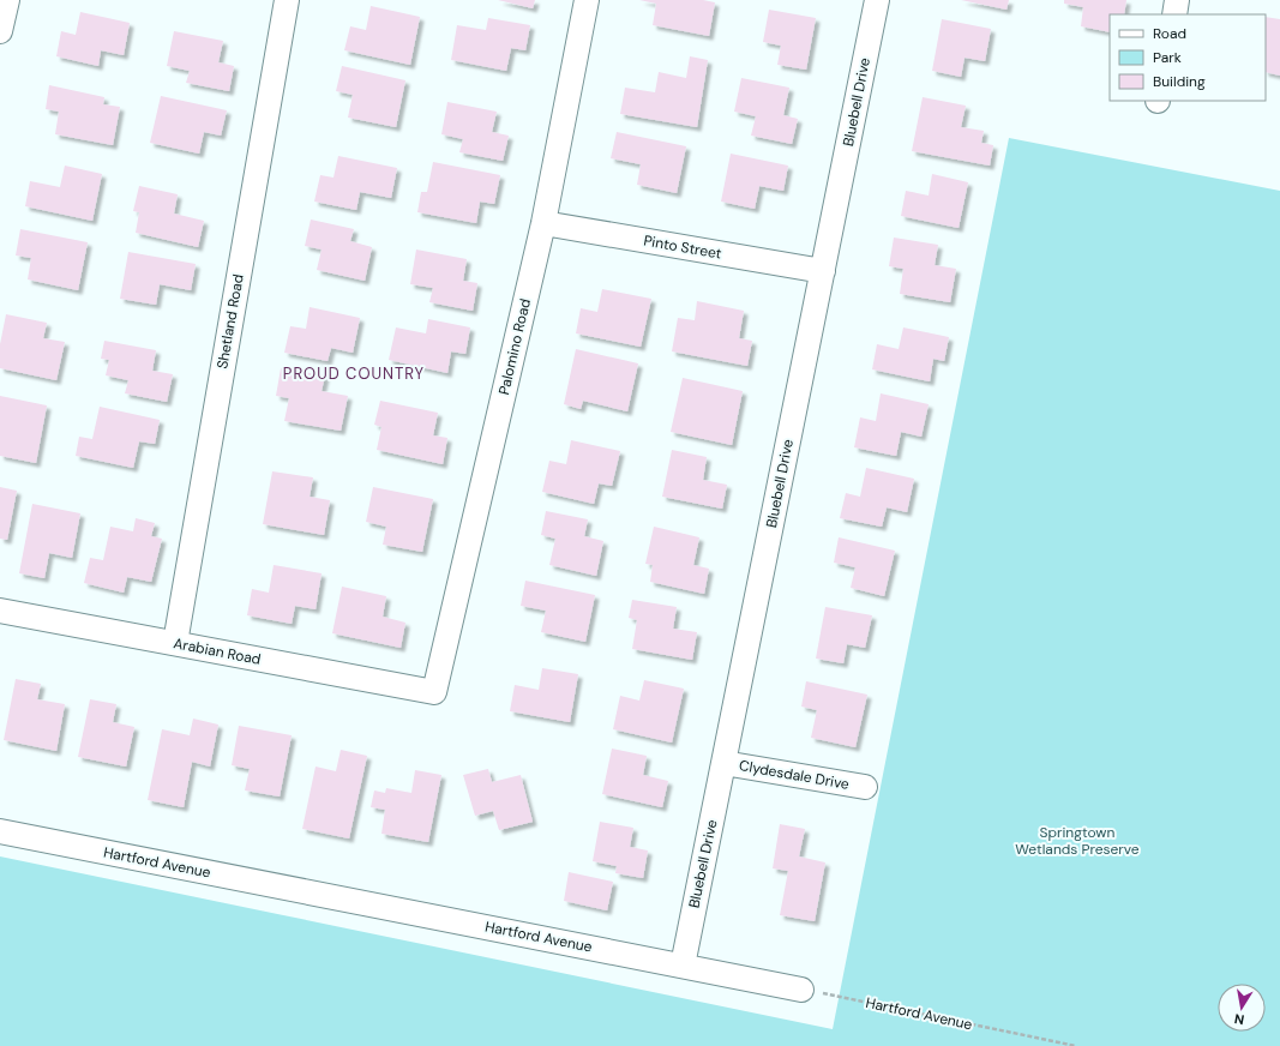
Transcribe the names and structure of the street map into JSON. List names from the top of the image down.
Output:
{
  "streets": {
    "street": [
      "Bluebell Drive",
      "Pinto Street",
      "Shetland Road",
      "Palomino Road",
      "Arabian Road",
      "Clydesdale Drive",
      "Hartford Avenue"
    ]
  },
  "crossings": [
    ["Bluebell Drive", "Pinto Street"],
    ["Bluebell Drive", "Clydesdale Drive"],
    ["Bluebell Drive", "Hartford Avenue"],
    ["Pinto Street", "Palomino Road"],
    ["Shetland Road", "Arabian Road"],
    ["Palomino Road", "Arabian Road"]
  ],
  "districts": ["PROUD COUNTRY"],
  "parks": ["Springtown Wetlands Preserve"],
  "legend": ["Road", "Park", "Building"],
  "north": "bottom"
}
